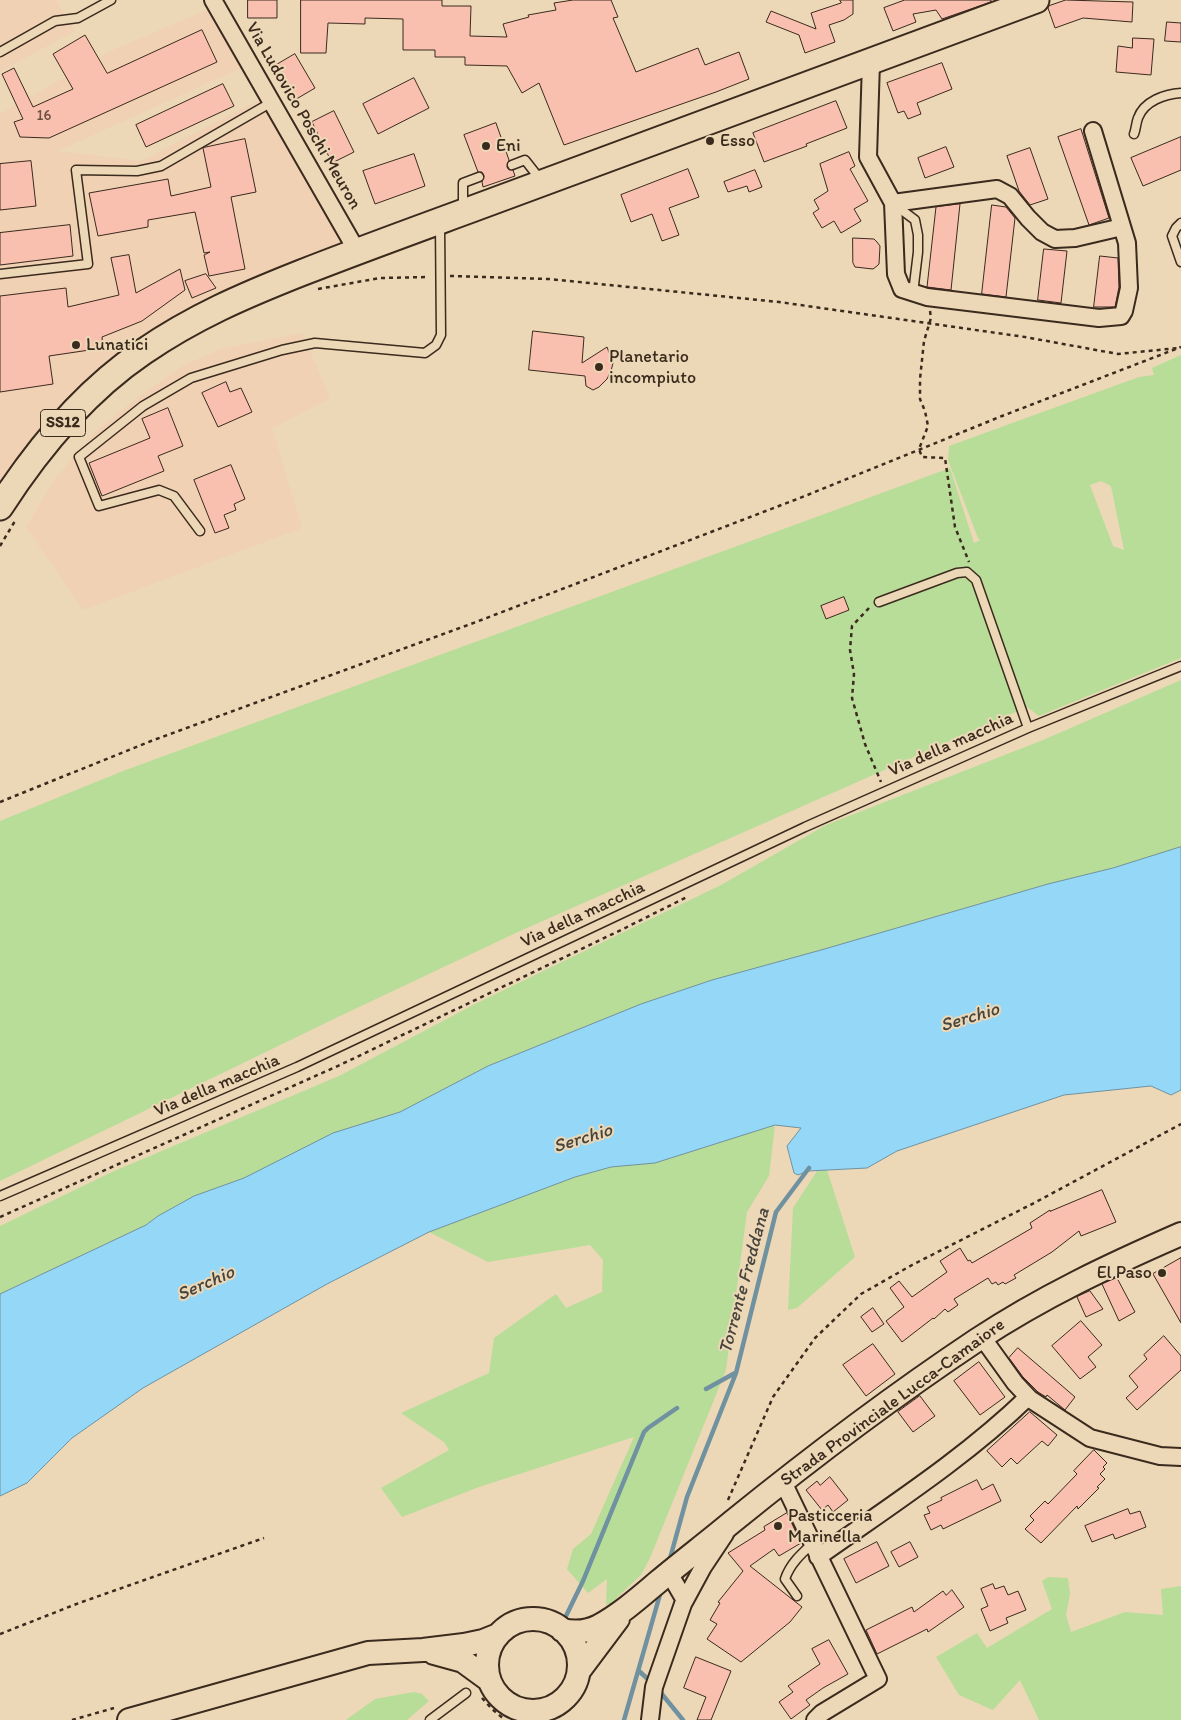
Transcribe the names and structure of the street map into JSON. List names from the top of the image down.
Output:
{
  "streets": {
    "main road": ["SS12", "Strada Provinciale Lucca-Camaiore"],
    "street": ["Via Ludovico Poschi Meuron"],
    "lane": ["Via della macchia"]
  },
  "crossings": [
    ["Via Ludovico Poschi Meuron", "SS12"]
  ],
  "water": ["Serchio", "Torrente Freddana"],
  "places": [
    "Esso",
    "Eni",
    "Lunatici",
    "Planetario incompiuto",
    "El Paso",
    "Pasticceria Marinella"
  ],
  "house_numbers": ["16"]
}
